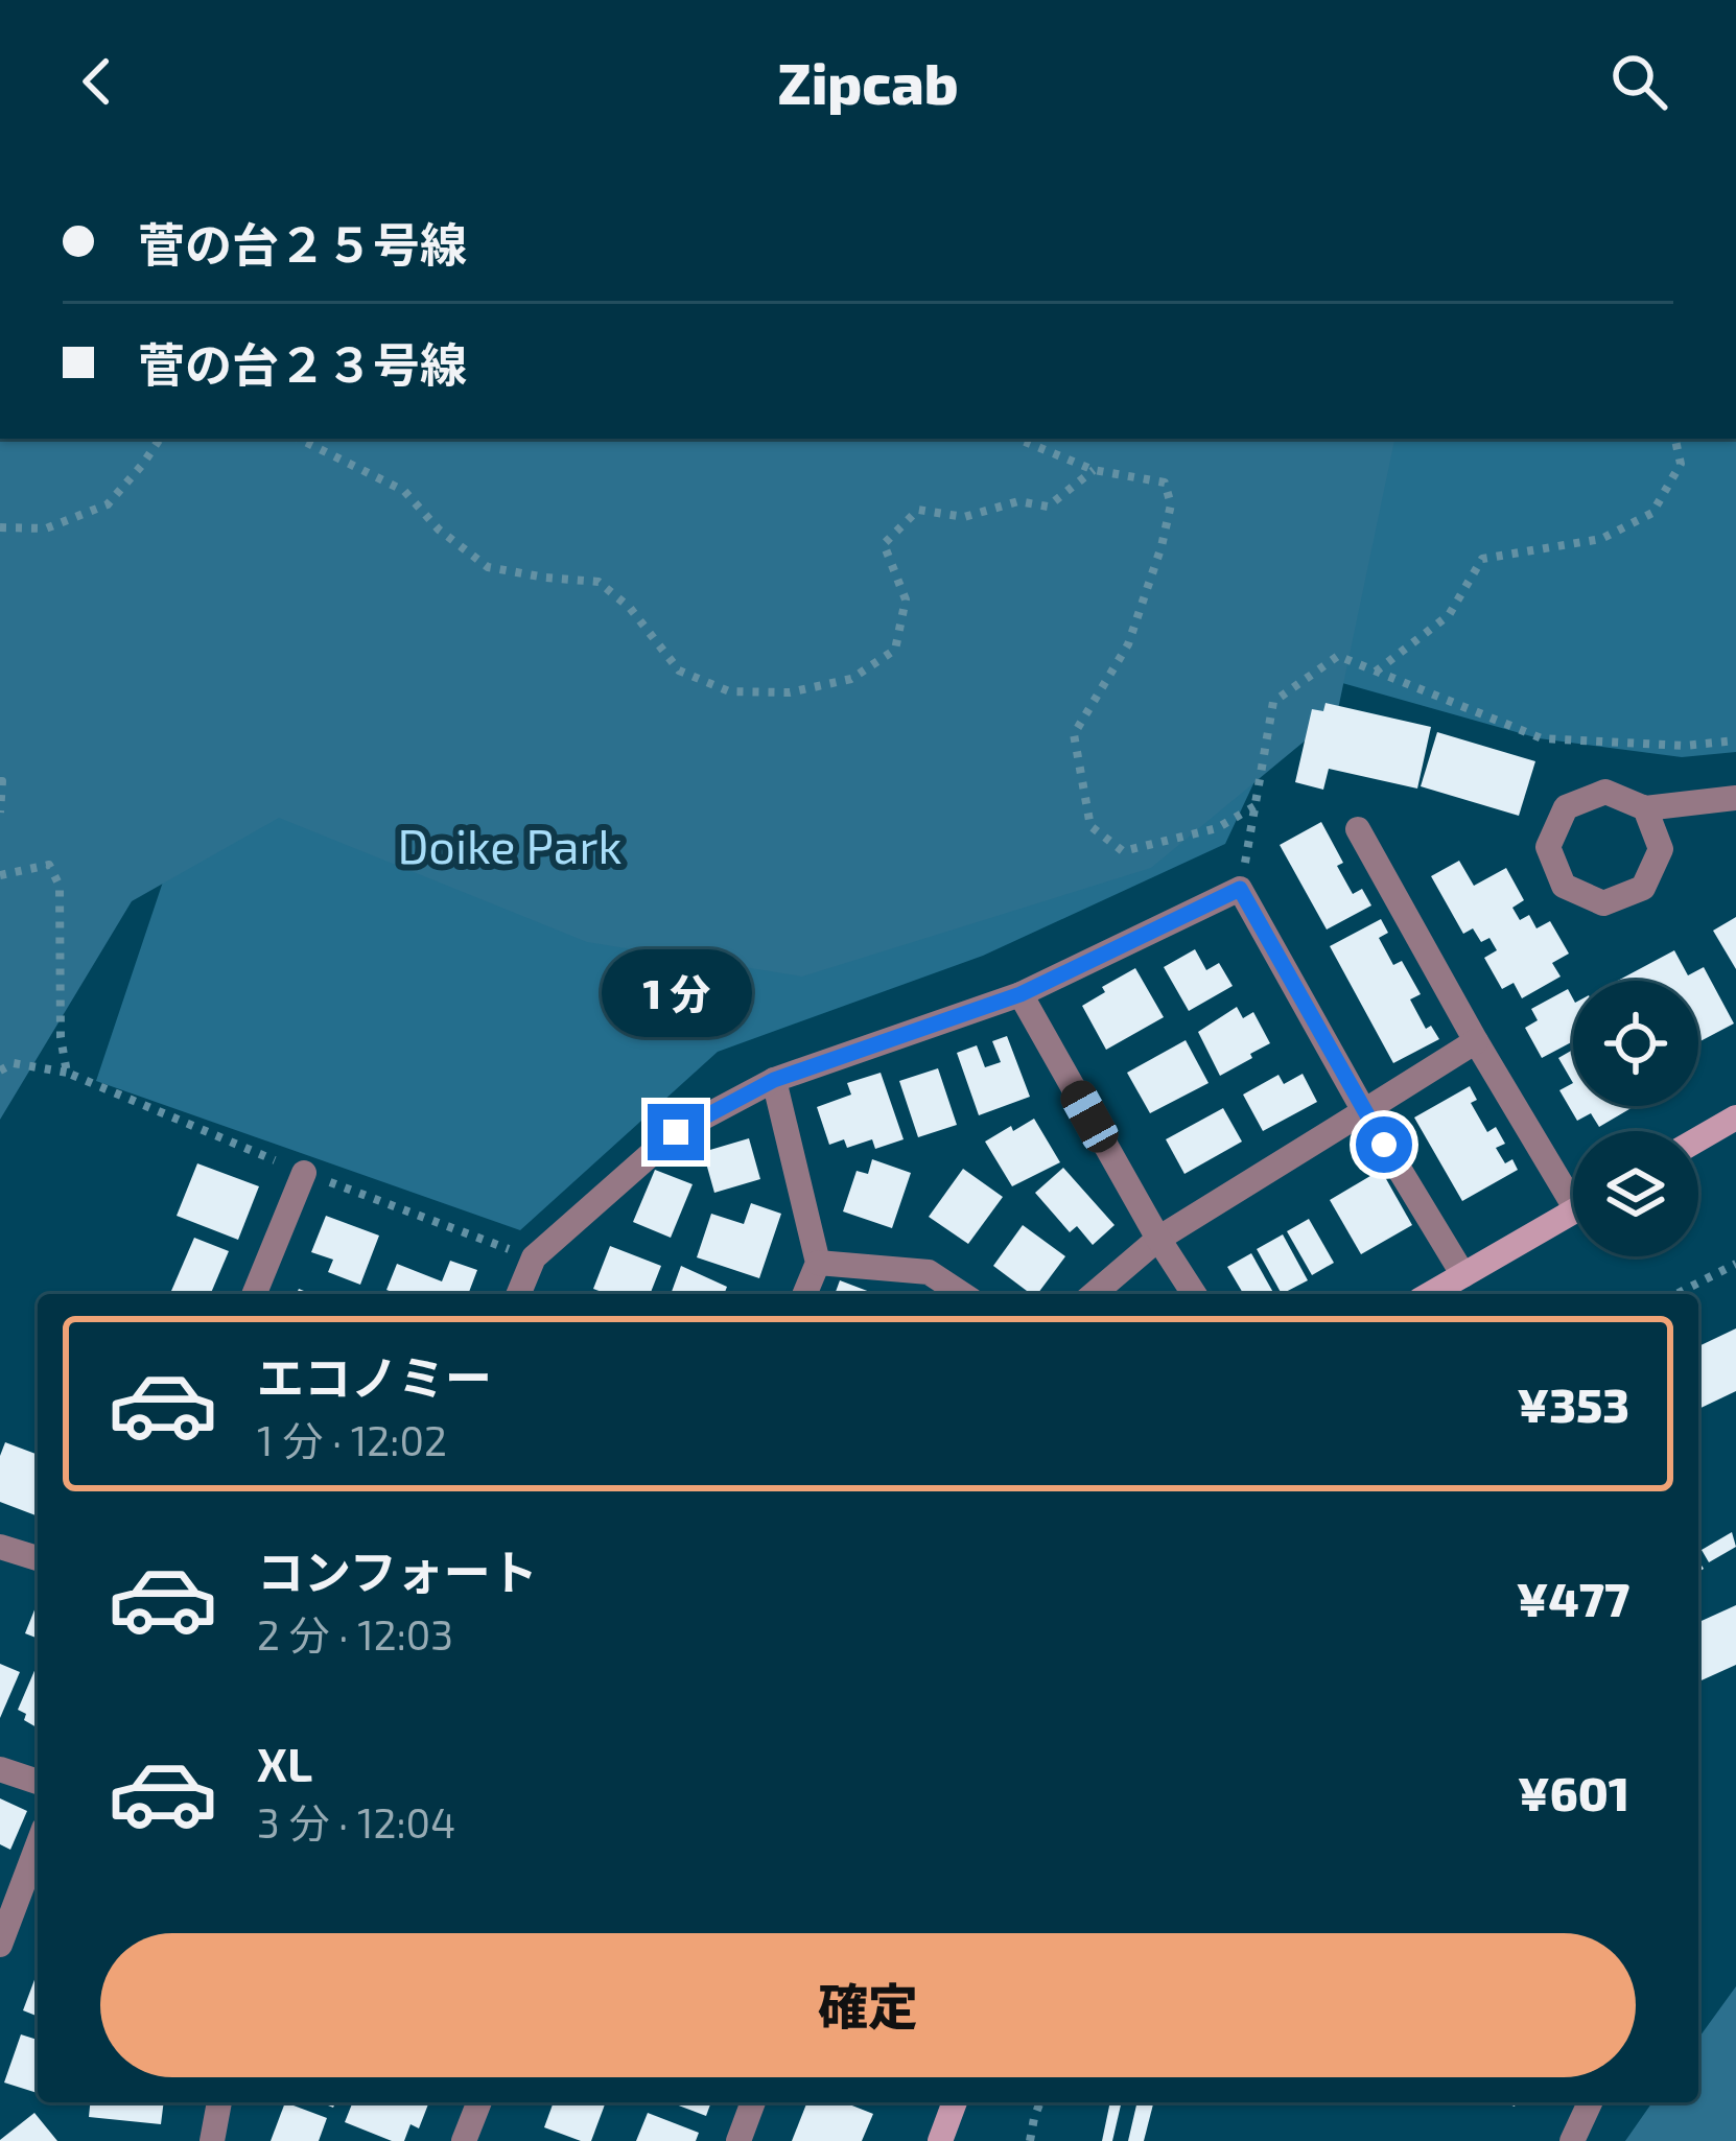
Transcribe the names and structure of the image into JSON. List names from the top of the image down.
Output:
{
  "parks": ["Doike Park"],
  "page": {
    "header": "Zipcab",
    "banner": ["菅の台２５号線", "菅の台２３号線"],
    "bubble": "1 分",
    "list": [
      {
        "name": "エコノミー",
        "note": "1 分 · 12:02",
        "value": "¥353"
      },
      {
        "name": "コンフォート",
        "note": "2 分 · 12:03",
        "value": "¥477"
      },
      {
        "name": "XL",
        "note": "3 分 · 12:04",
        "value": "¥601"
      }
    ],
    "buttons": "確定"
  }
}
